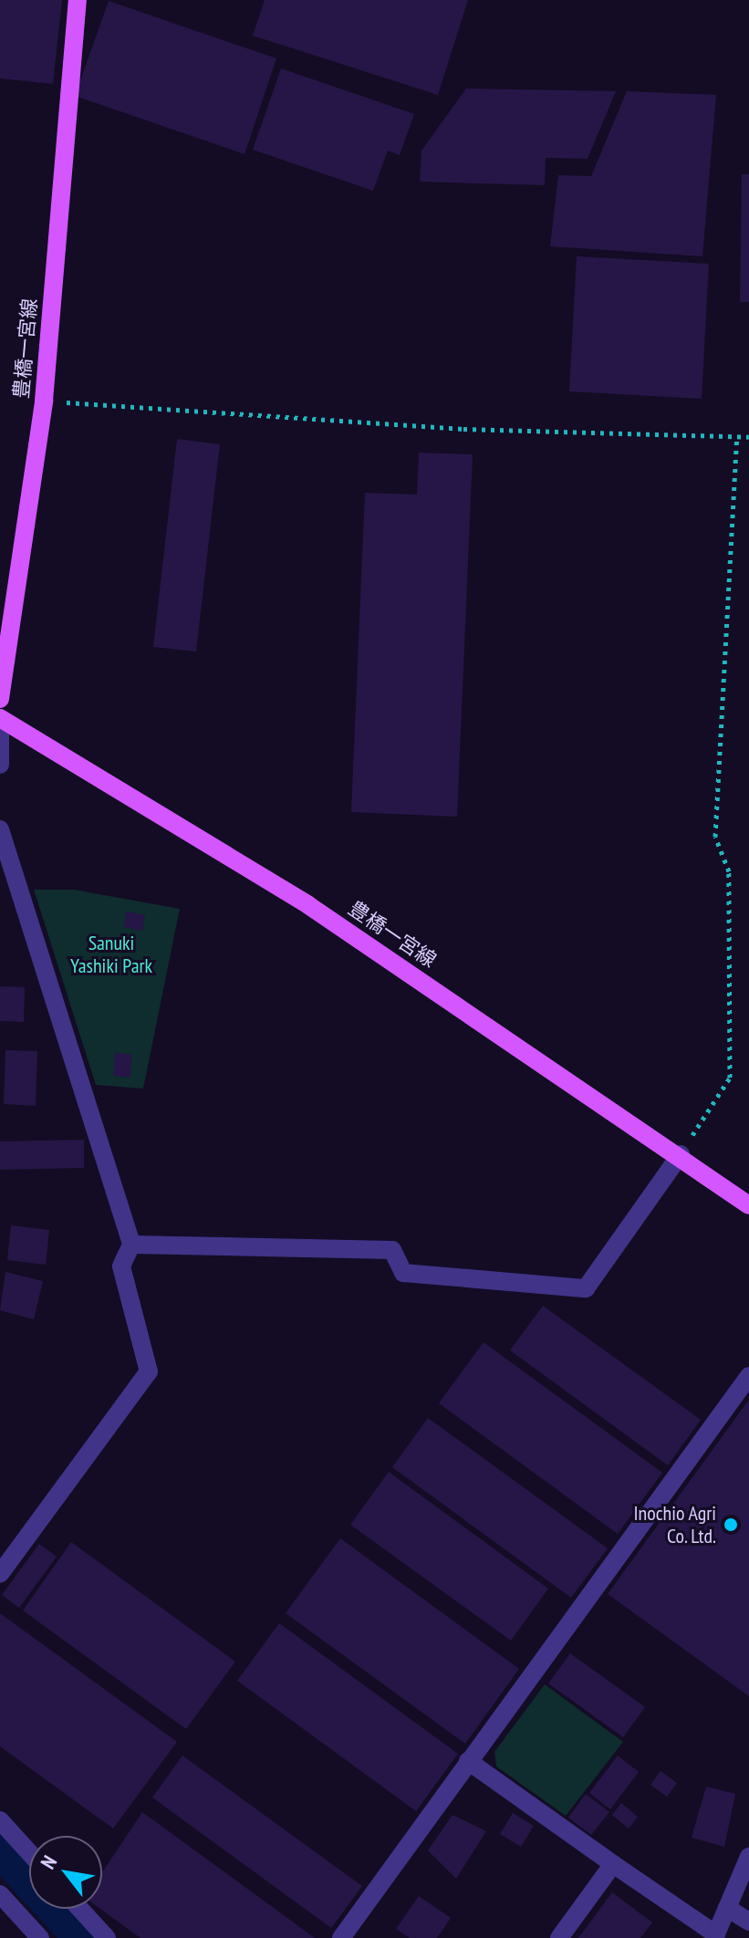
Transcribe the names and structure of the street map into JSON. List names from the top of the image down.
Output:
{
  "streets": {
    "main road": ["豊橋一宮線"]
  },
  "parks": ["Sanuki Yashiki Park"],
  "places": ["Inochio Agri Co. Ltd."],
  "north": "top left"
}
